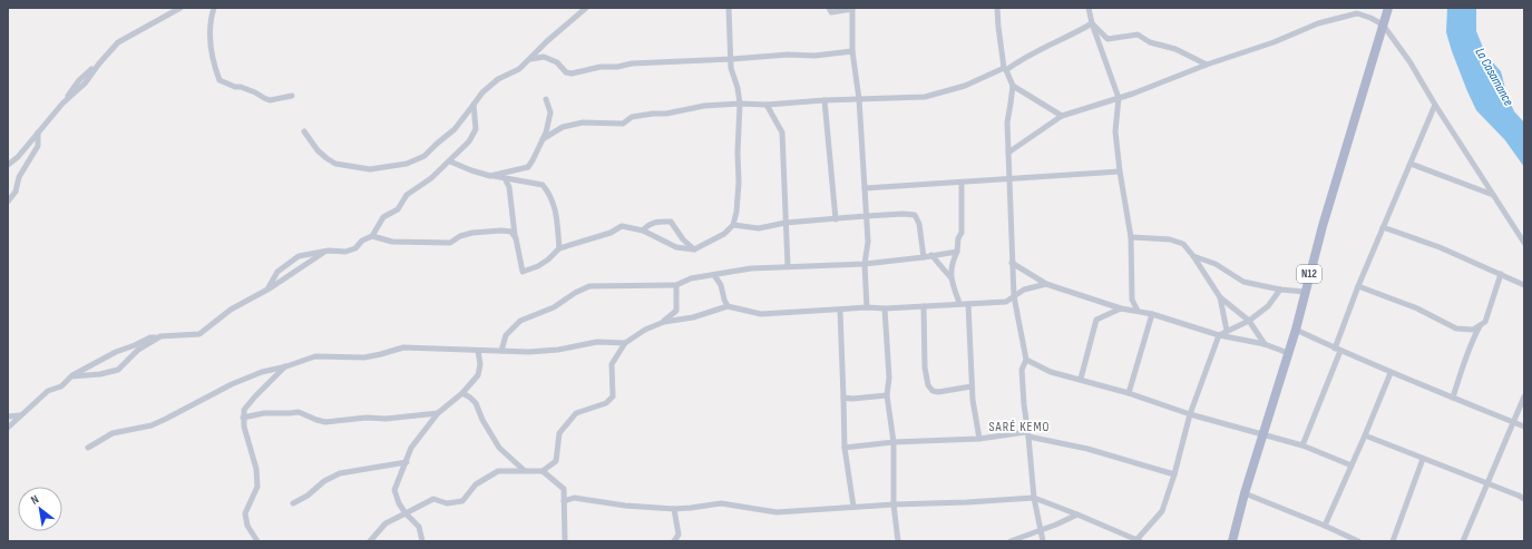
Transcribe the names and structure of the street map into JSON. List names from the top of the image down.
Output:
{
  "streets": {
    "main road": ["N12"]
  },
  "districts": ["SARÉ KEMO"],
  "water": ["La Casamance"],
  "north": "top left"
}
